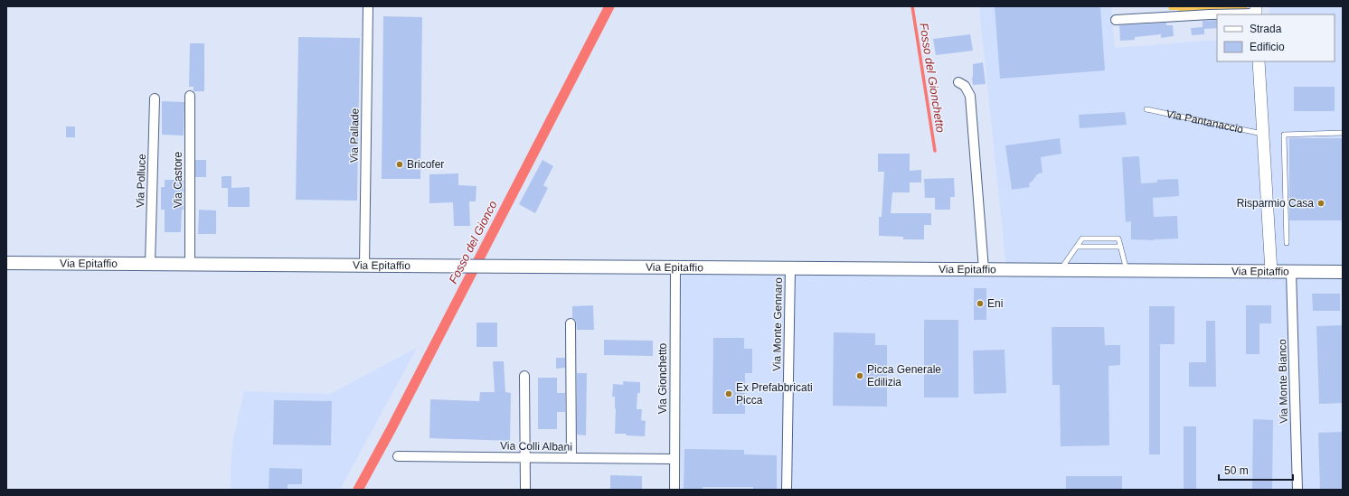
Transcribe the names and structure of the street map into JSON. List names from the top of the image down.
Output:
{
  "streets": {
    "main road": ["Via Epitaffio"],
    "street": [
      "Via Pallade",
      "Via Castore",
      "Via Polluce",
      "Via Monte Gennaro",
      "Via Gionchetto",
      "Via Monte Bianco",
      "Via Colli Albani"
    ],
    "lane": ["Via Pantanaccio"]
  },
  "crossings": [
    ["Via Pallade", "Via Epitaffio"],
    ["Via Castore", "Via Epitaffio"],
    ["Via Polluce", "Via Epitaffio"],
    ["Via Epitaffio", "Via Monte Gennaro"],
    ["Via Epitaffio", "Via Gionchetto"],
    ["Via Epitaffio", "Via Monte Bianco"],
    ["Via Gionchetto", "Via Colli Albani"]
  ],
  "water": ["Fosso del Gionchetto", "Fosso del Gionco"],
  "places": [
    "Bricofer",
    "Risparmio Casa",
    "Eni",
    "Picca Generale Edilizia",
    "Ex Prefabbricati Picca"
  ],
  "legend": ["Strada", "Edificio"],
  "scale_bar": "50 m"
}
